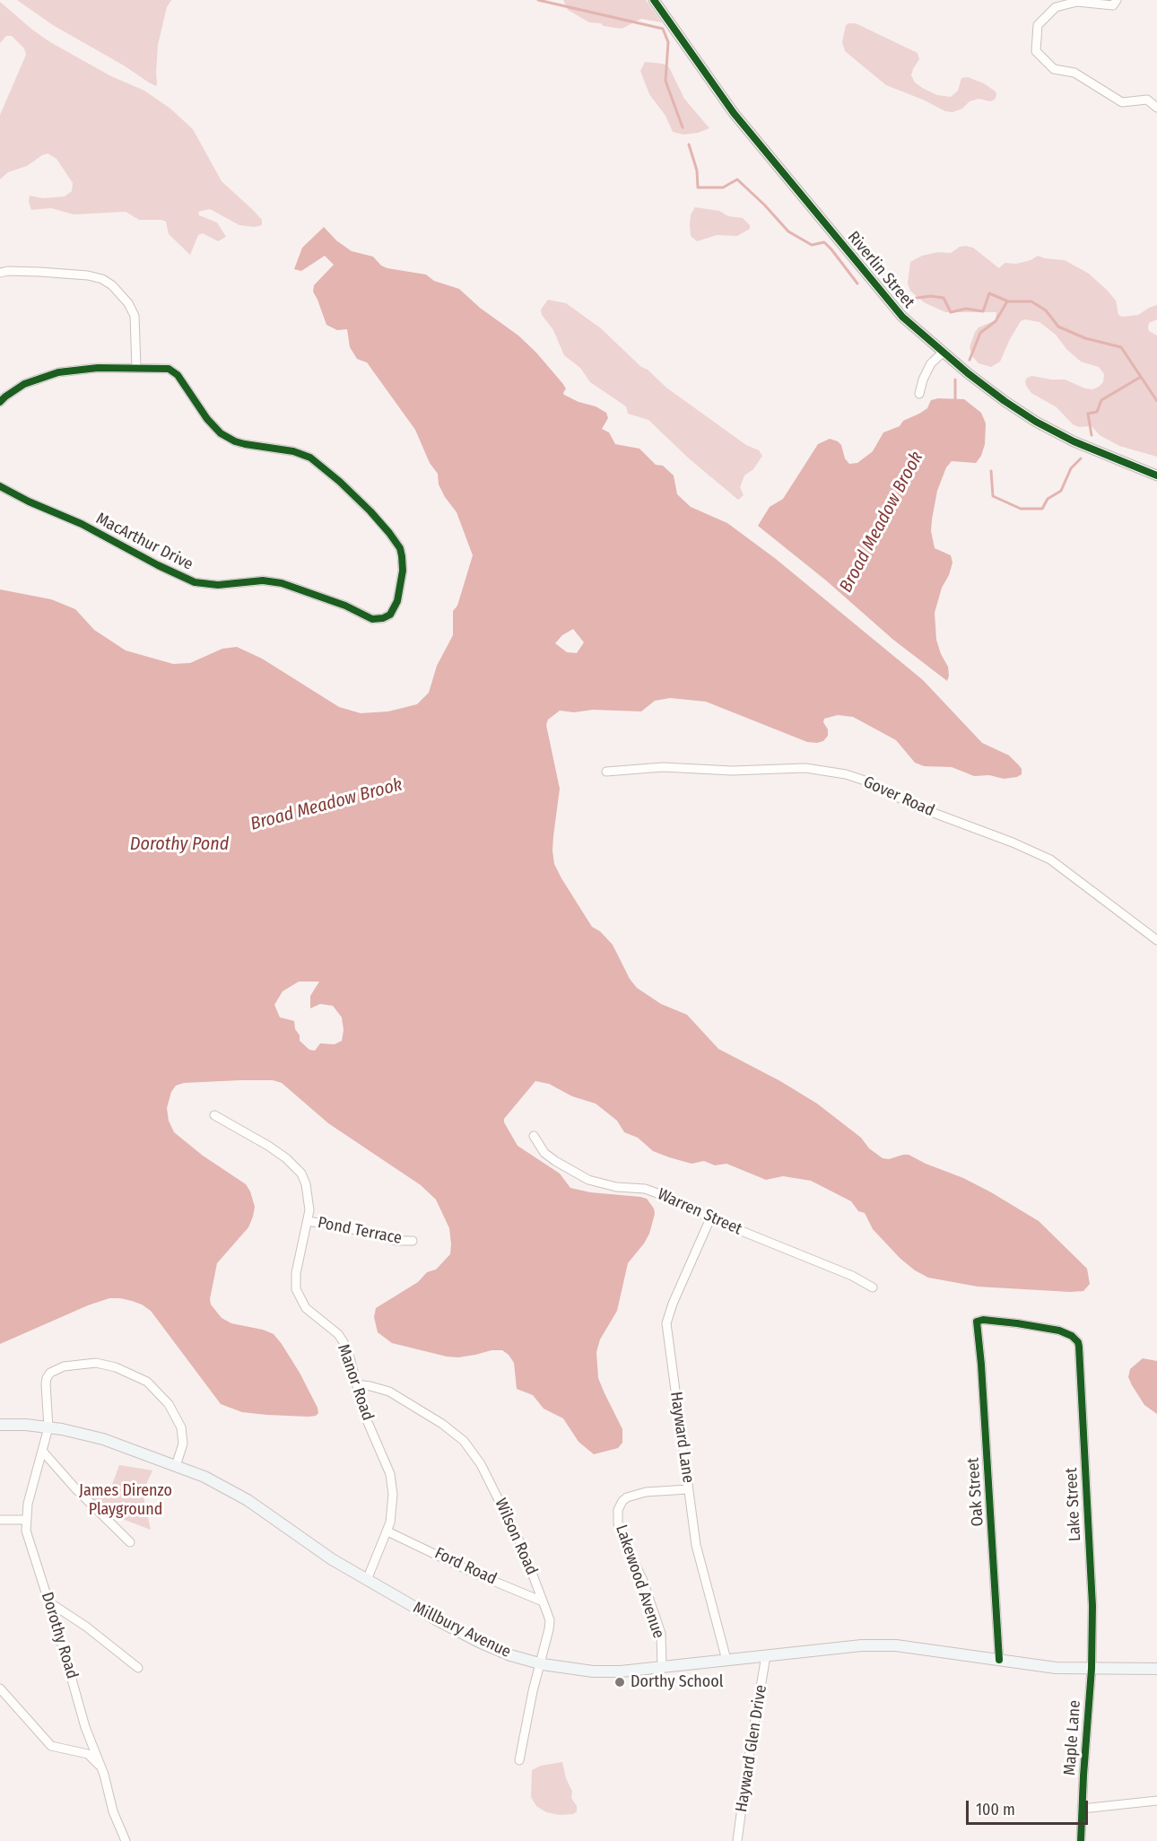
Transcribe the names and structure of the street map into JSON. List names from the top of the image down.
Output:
{
  "streets": {
    "main road": ["Millbury Avenue"],
    "street": [
      "Riverlin Street",
      "MacArthur Drive",
      "Gover Road",
      "Warren Street",
      "Pond Terrace",
      "Manor Road",
      "Hayward Lane",
      "Oak Street",
      "Lake Street",
      "Wilson Road",
      "Ford Road",
      "Lakewood Avenue",
      "Dorothy Road",
      "Maple Lane",
      "Hayward Glen Drive"
    ]
  },
  "crossings": [
    ["Warren Street", "Hayward Lane"],
    ["Pond Terrace", "Manor Road"],
    ["Manor Road", "Wilson Road"],
    ["Manor Road", "Ford Road"],
    ["Manor Road", "Millbury Avenue"],
    ["Hayward Lane", "Lakewood Avenue"],
    ["Hayward Lane", "Millbury Avenue"],
    ["Oak Street", "Lake Street"],
    ["Oak Street", "Millbury Avenue"],
    ["Lake Street", "Millbury Avenue"],
    ["Lake Street", "Maple Lane"],
    ["Wilson Road", "Ford Road"],
    ["Wilson Road", "Millbury Avenue"],
    ["Lakewood Avenue", "Millbury Avenue"],
    ["Millbury Avenue", "Dorothy Road"],
    ["Millbury Avenue", "Maple Lane"],
    ["Millbury Avenue", "Hayward Glen Drive"]
  ],
  "water": ["Broad Meadow Brook", "Dorothy Pond"],
  "parks": ["James Direnzo Playground"],
  "places": ["Dorthy School"],
  "scale_bar": "100 m"
}
